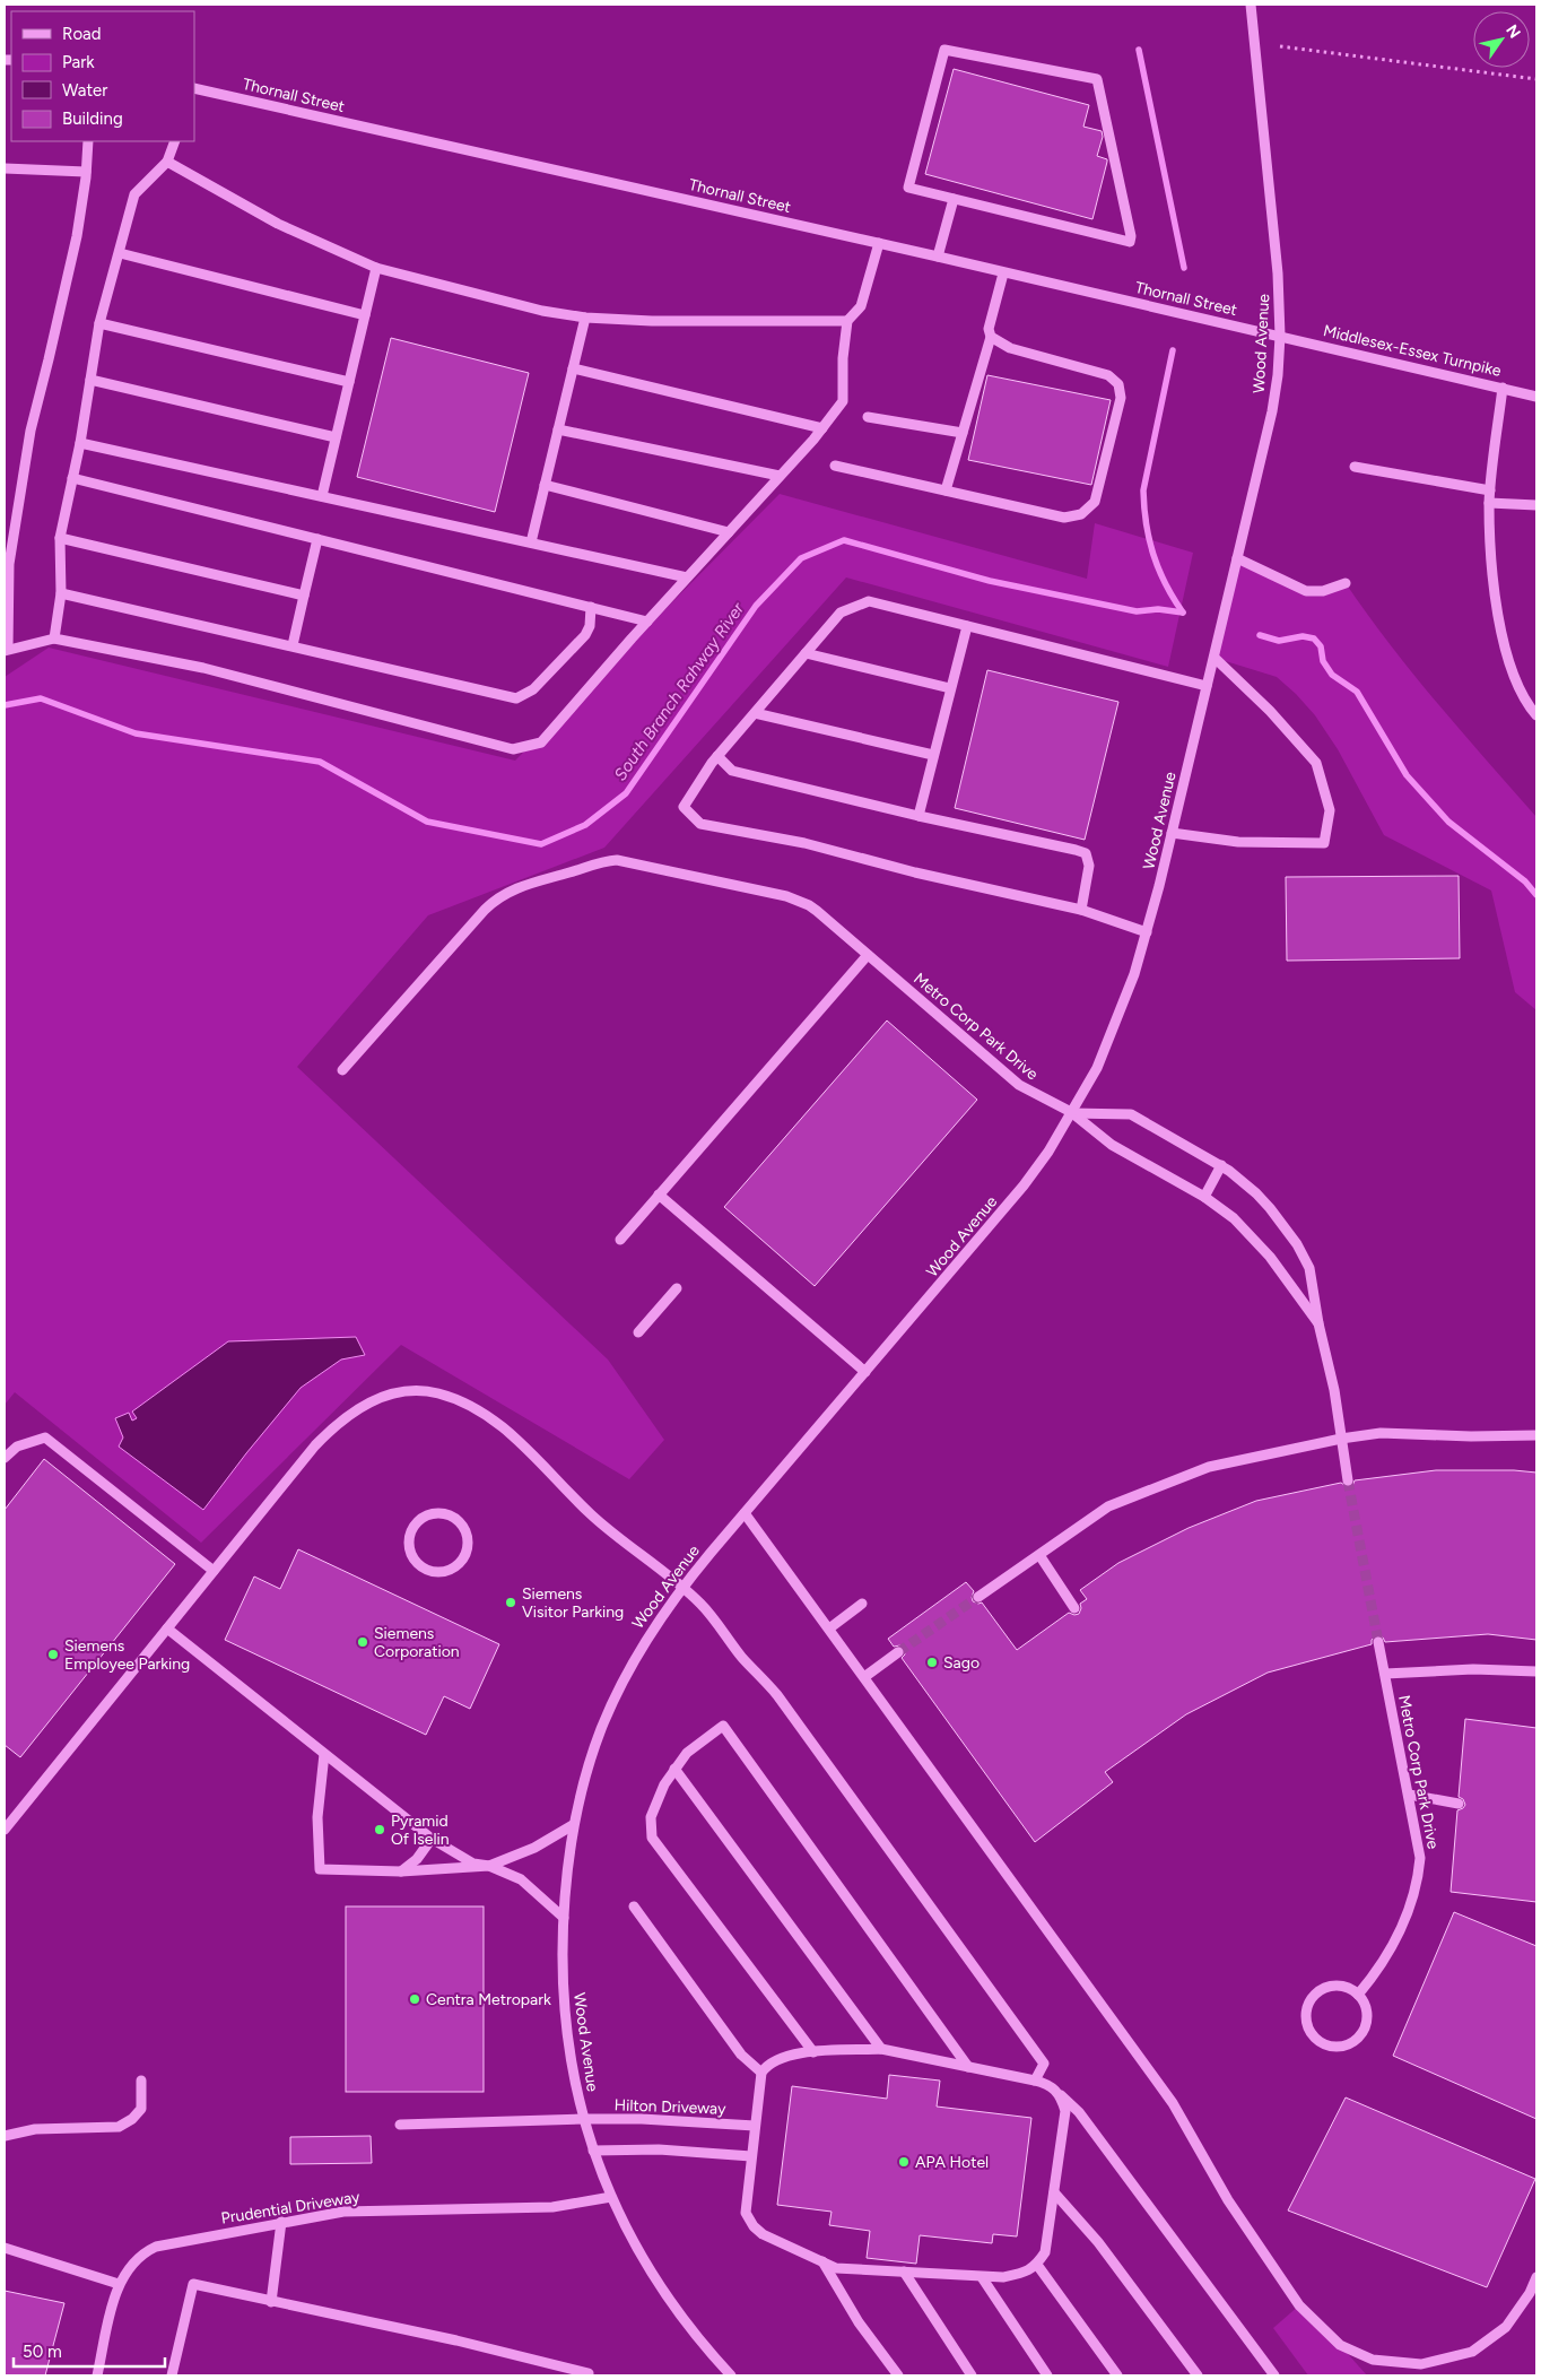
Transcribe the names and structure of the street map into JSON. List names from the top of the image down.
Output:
{
  "streets": {
    "street": [
      "Thornall Street",
      "Wood Avenue",
      "Middlesex-Essex Turnpike",
      "Metro Corp Park Drive",
      "Hilton Driveway",
      "Prudential Driveway"
    ]
  },
  "crossings": [
    ["Thornall Street", "Wood Avenue"],
    ["Thornall Street", "Middlesex-Essex Turnpike"],
    ["Wood Avenue", "Middlesex-Essex Turnpike"],
    ["Wood Avenue", "Metro Corp Park Drive"],
    ["Wood Avenue", "Hilton Driveway"],
    ["Wood Avenue", "Prudential Driveway"]
  ],
  "water": ["South Branch Rahway River"],
  "places": [
    "Siemens Visitor Parking",
    "Siemens Corporation",
    "Siemens Employee Parking",
    "Sago",
    "Pyramid Of Iselin",
    "Centra Metropark",
    "APA Hotel"
  ],
  "legend": [
    "Road",
    "Park",
    "Water",
    "Building"
  ],
  "scale_bar": "50 m",
  "north": "top right"
}
